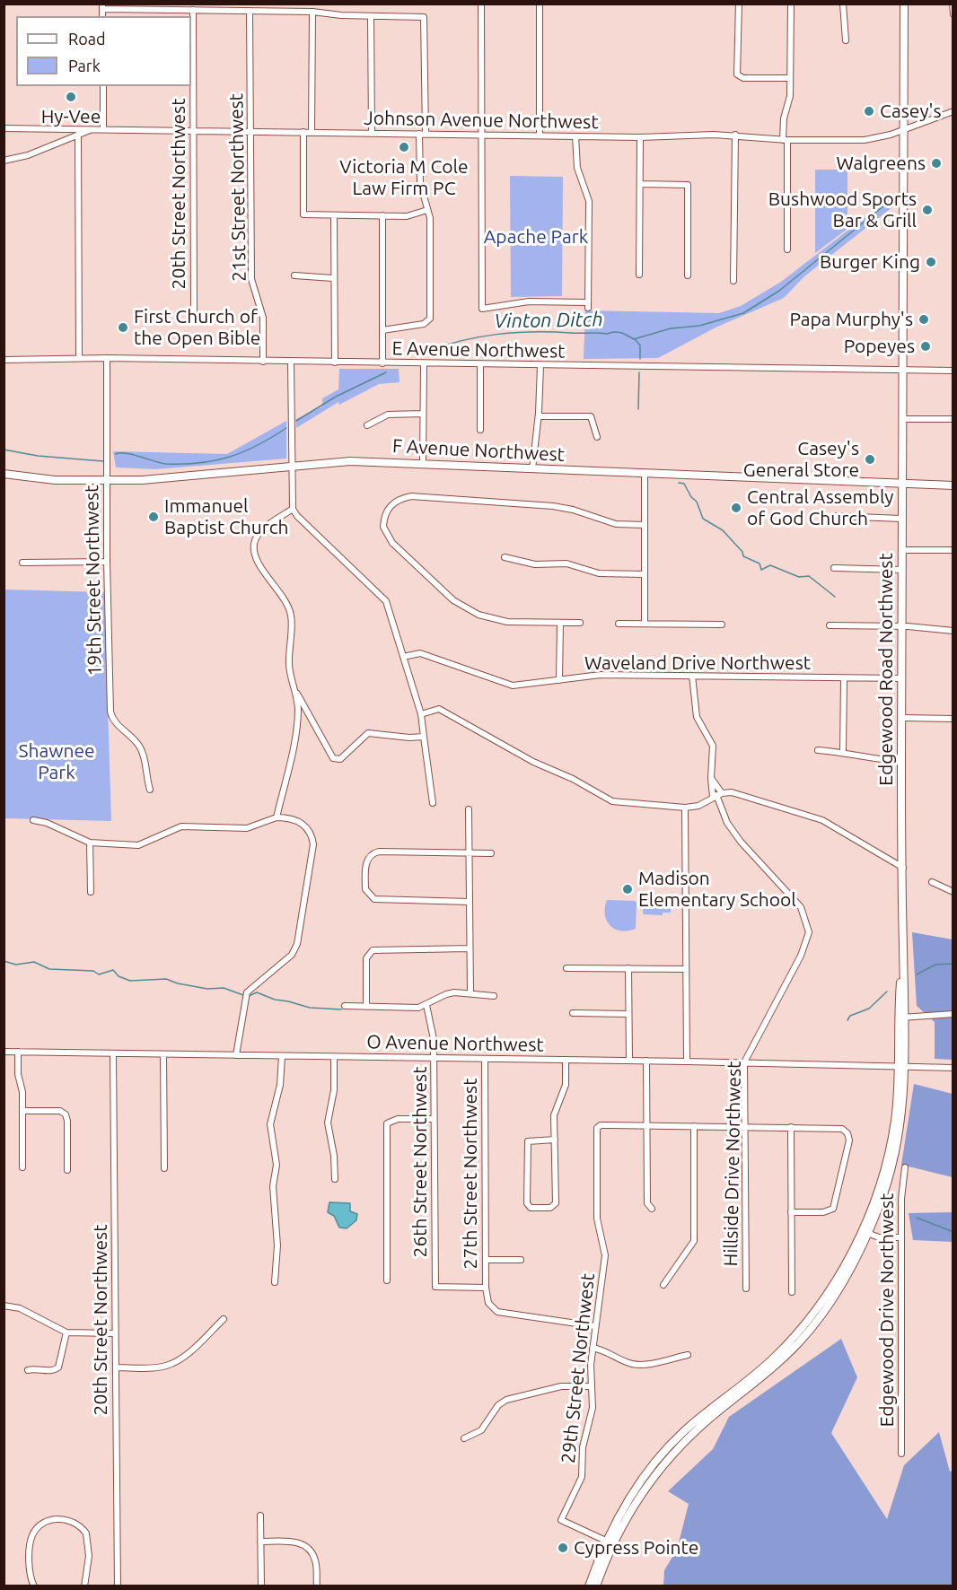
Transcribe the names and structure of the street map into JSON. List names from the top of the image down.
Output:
{
  "streets": {
    "main road": ["F Avenue Northwest", "Edgewood Road Northwest"],
    "street": [
      "Johnson Avenue Northwest",
      "21st Street Northwest",
      "20th Street Northwest",
      "E Avenue Northwest",
      "19th Street Northwest",
      "Waveland Drive Northwest",
      "O Avenue Northwest",
      "26th Street Northwest",
      "Hillside Drive Northwest",
      "27th Street Northwest",
      "Edgewood Drive Northwest",
      "29th Street Northwest"
    ]
  },
  "crossings": [
    ["Johnson Avenue Northwest", "21st Street Northwest"],
    ["Johnson Avenue Northwest", "20th Street Northwest"],
    ["Johnson Avenue Northwest", "Edgewood Road Northwest"],
    ["21st Street Northwest", "E Avenue Northwest"],
    ["20th Street Northwest", "O Avenue Northwest"],
    ["E Avenue Northwest", "19th Street Northwest"],
    ["E Avenue Northwest", "Edgewood Road Northwest"],
    ["F Avenue Northwest", "19th Street Northwest"],
    ["F Avenue Northwest", "Edgewood Road Northwest"],
    ["Waveland Drive Northwest", "Edgewood Road Northwest"],
    ["Waveland Drive Northwest", "Hillside Drive Northwest"],
    ["Edgewood Road Northwest", "O Avenue Northwest"],
    ["Edgewood Road Northwest", "29th Street Northwest"],
    ["O Avenue Northwest", "26th Street Northwest"],
    ["O Avenue Northwest", "Hillside Drive Northwest"],
    ["O Avenue Northwest", "27th Street Northwest"],
    ["26th Street Northwest", "27th Street Northwest"]
  ],
  "water": ["Vinton Ditch"],
  "parks": ["Apache Park", "Shawnee Park"],
  "places": [
    "Hy-Vee",
    "Casey's",
    "Victoria M Cole Law Firm PC",
    "Walgreens",
    "Bushwood Sports Bar & Grill",
    "Burger King",
    "Papa Murphy's",
    "First Church of the Open Bible",
    "Popeyes",
    "Casey's General Store",
    "Central Assembly of God Church",
    "Immanuel Baptist Church",
    "Madison Elementary School",
    "Cypress Pointe"
  ],
  "legend": ["Road", "Park"]
}
